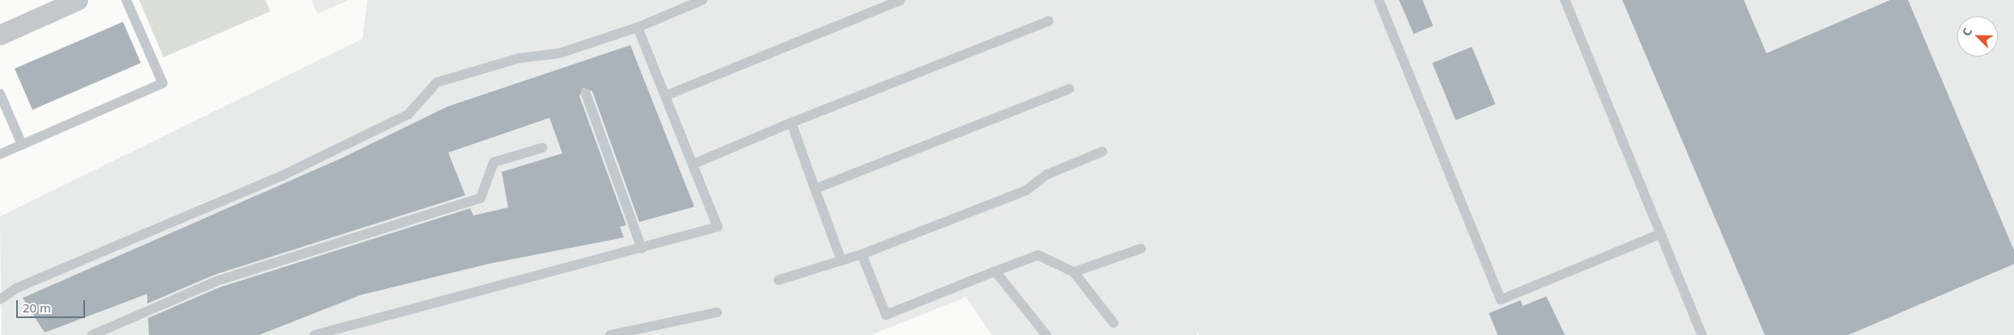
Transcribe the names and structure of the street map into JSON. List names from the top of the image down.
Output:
{
  "scale_bar": "20 m",
  "north": "top left"
}
